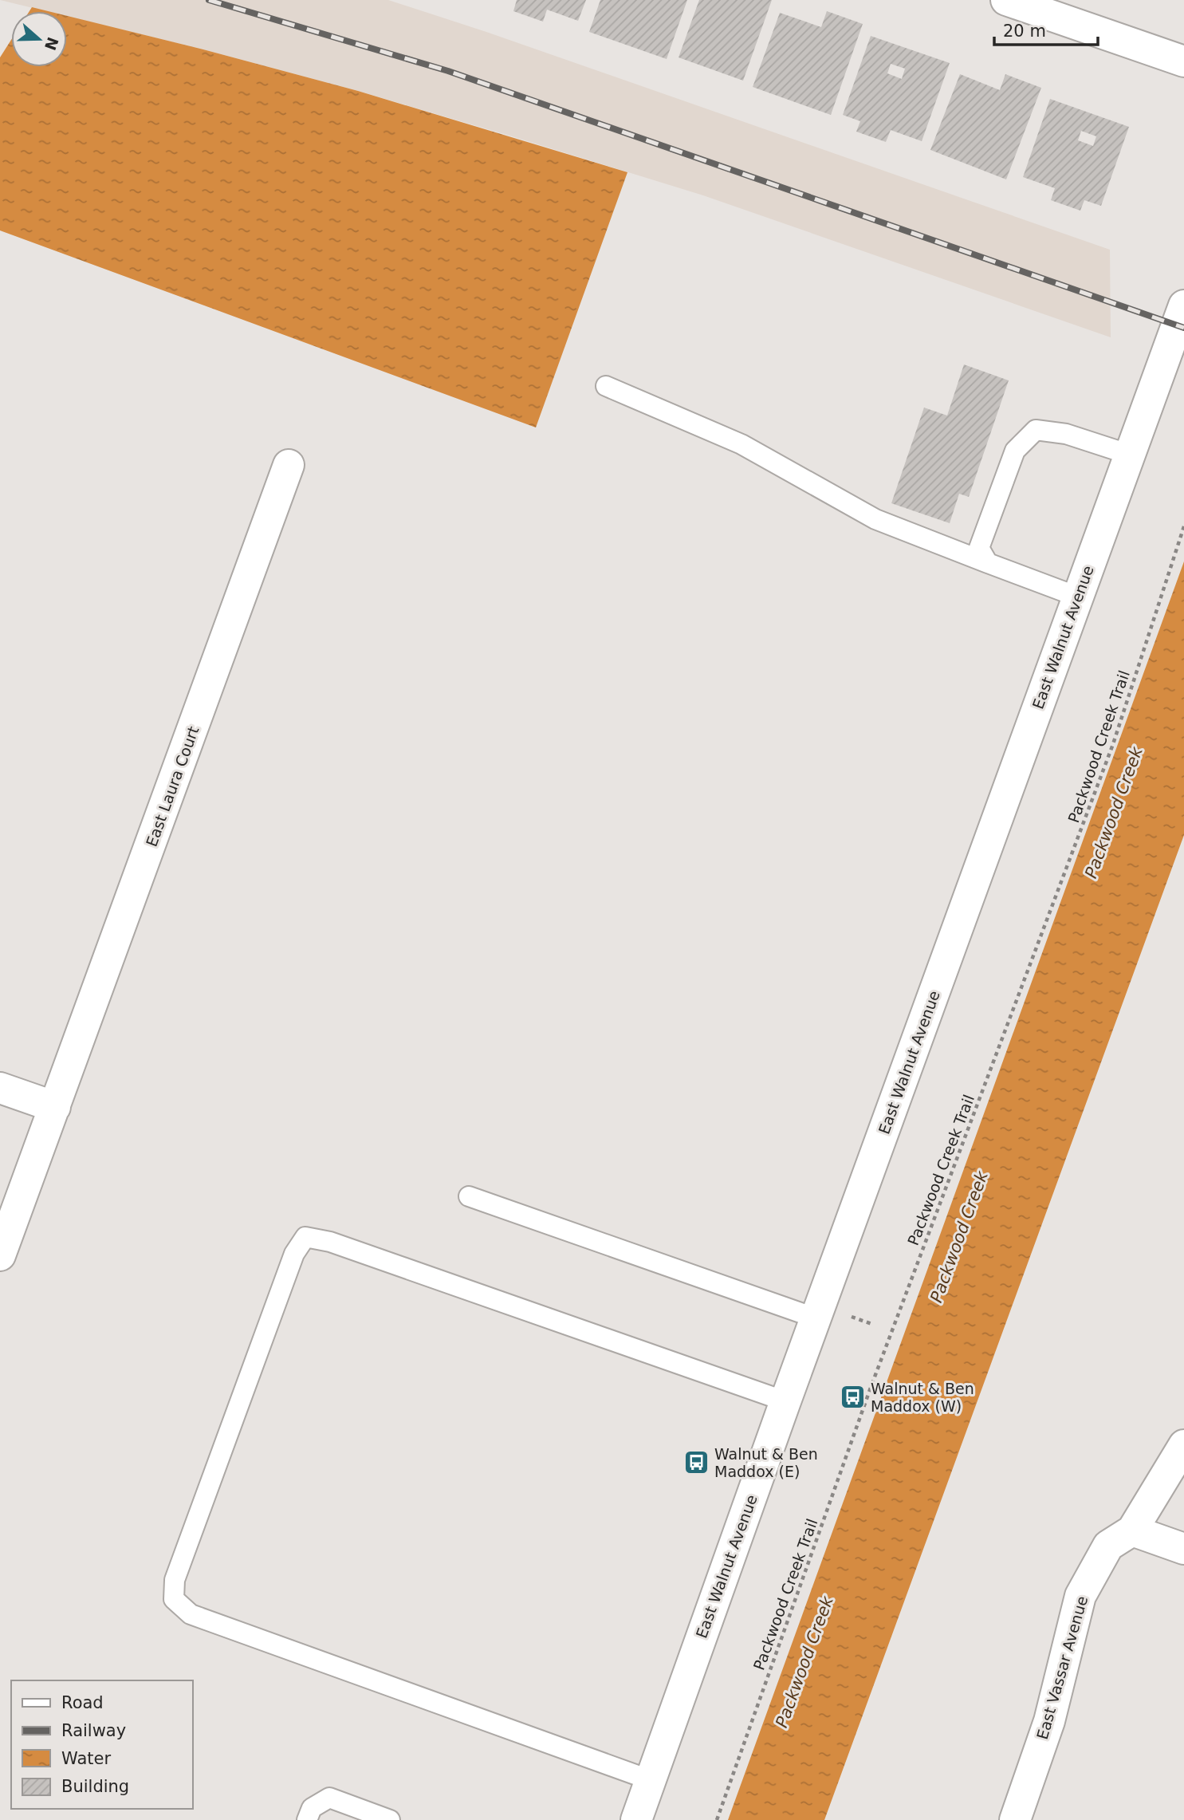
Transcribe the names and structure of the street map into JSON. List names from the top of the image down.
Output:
{
  "streets": {
    "main road": ["East Walnut Avenue", "East Laura Court", "East Vassar Avenue"],
    "path": ["Packwood Creek Trail"]
  },
  "water": ["Packwood Creek"],
  "places": {
    "bus stop": ["Walnut & Ben Maddox (W)", "Walnut & Ben Maddox (E)"]
  },
  "legend": [
    "Road",
    "Railway",
    "Water",
    "Building"
  ],
  "scale_bar": "20 m",
  "north": "right"
}
